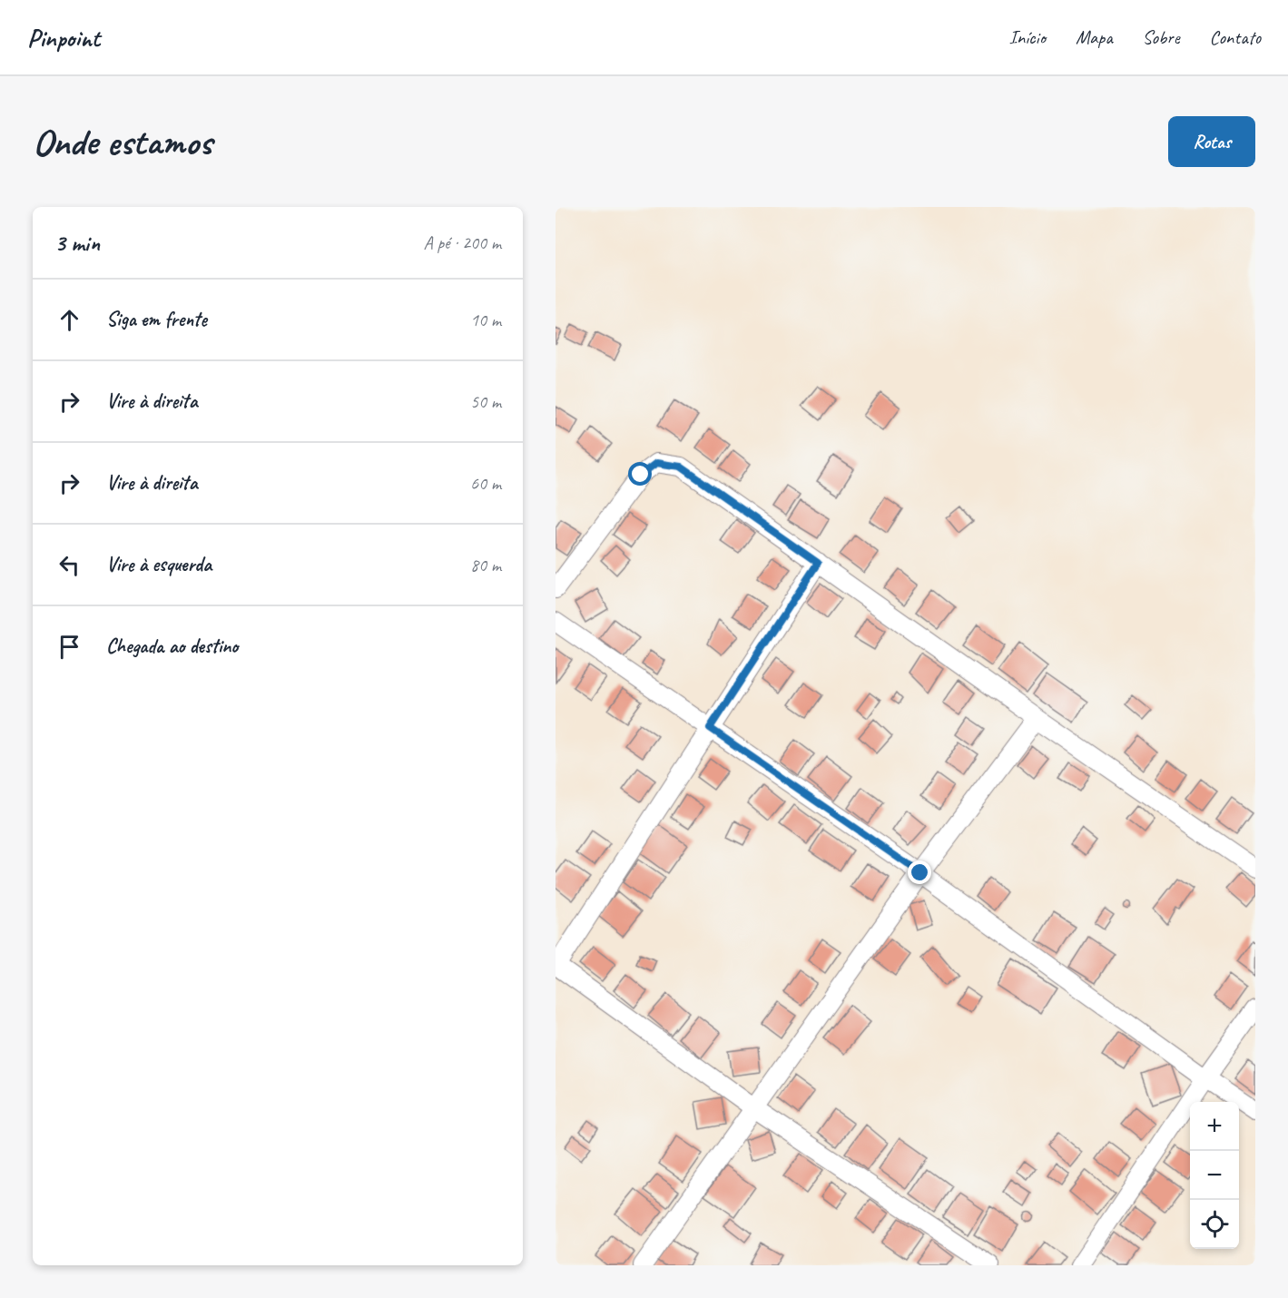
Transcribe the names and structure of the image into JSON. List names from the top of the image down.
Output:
{
  "page": {
    "header": "Pinpoint",
    "nav": [
      "Início",
      "Mapa",
      "Sobre",
      "Contato"
    ],
    "buttons": "Rotas",
    "title": "Onde estamos",
    "heading": ["3 min", "A pé · 200 m"],
    "list": [
      ["Siga em frente", "10 m"],
      ["Vire à direita", "50 m"],
      ["Vire à direita", "60 m"],
      ["Vire à esquerda", "80 m"],
      "Chegada ao destino"
    ],
    "map_buttons": ["+", "−"]
  }
}
